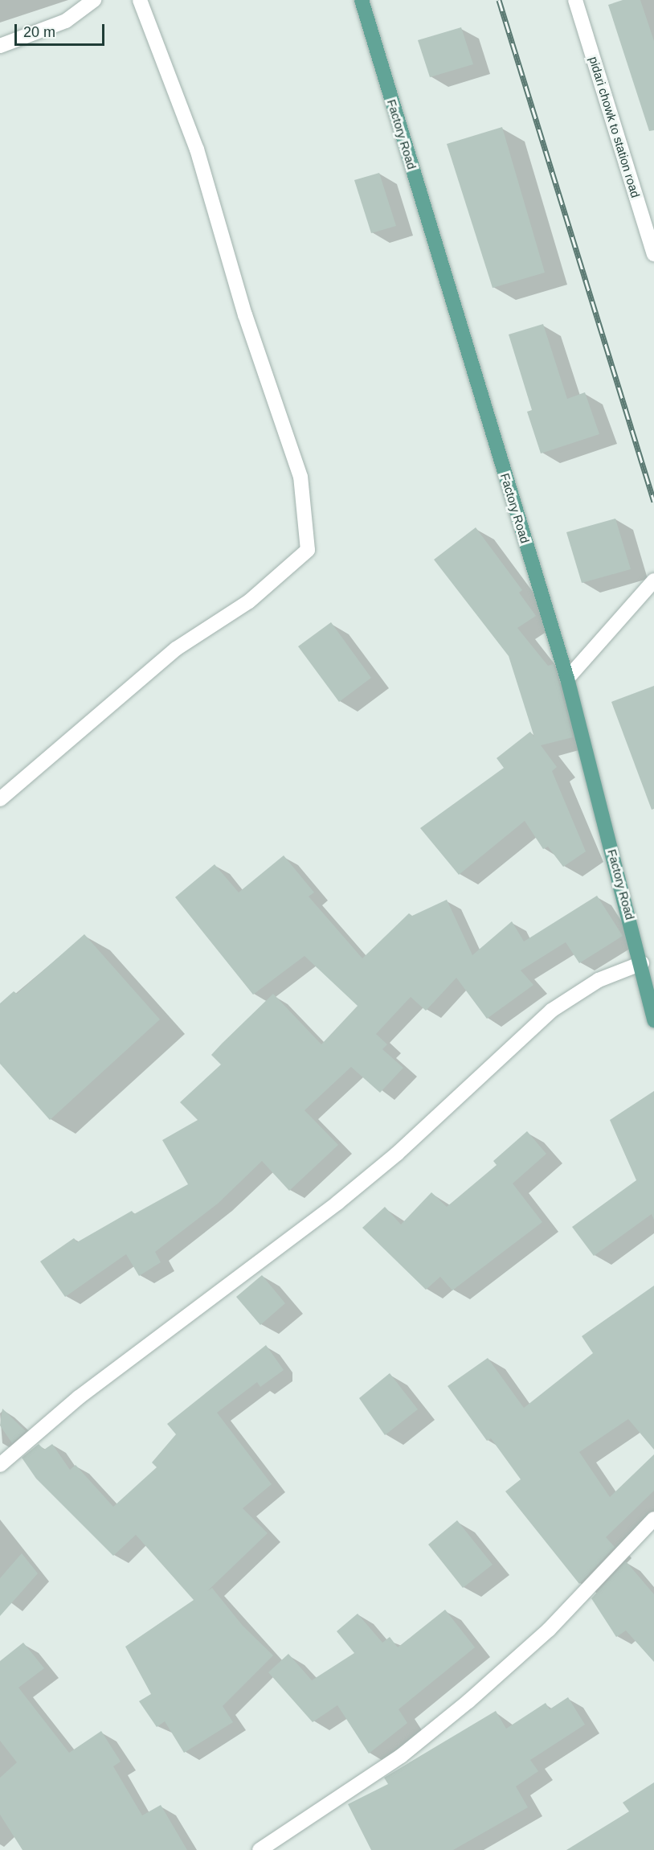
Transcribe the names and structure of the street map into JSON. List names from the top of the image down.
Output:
{
  "streets": {
    "main road": ["Factory Road"],
    "street": ["pidari chowk to station road"]
  },
  "scale_bar": "20 m"
}
